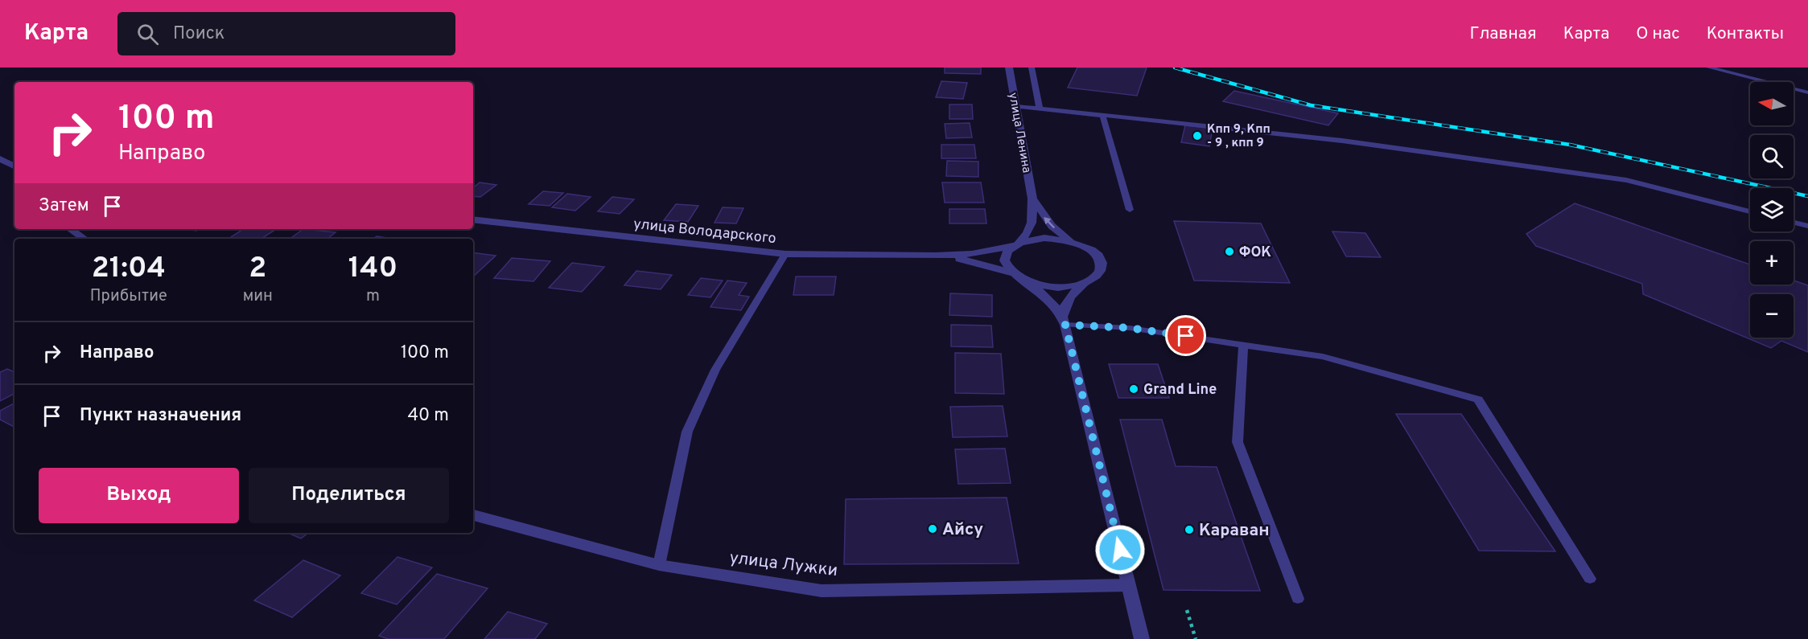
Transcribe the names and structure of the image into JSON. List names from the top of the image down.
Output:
{
  "streets": {
    "street": ["улица Ленина", "улица Володарского", "улица Лужки"]
  },
  "places": [
    "Кпп 9, Кпп - 9 , кпп 9",
    "ФОК",
    "Grand Line",
    "Айсу",
    "Караван"
  ],
  "north": "left",
  "page": {
    "header": "Карта",
    "search": "Поиск",
    "nav": [
      "Главная",
      "Карта",
      "О нас",
      "Контакты"
    ],
    "map_buttons": ["+", "−"],
    "turn": ["100 m", "Направо"],
    "then": "Затем",
    "eta": [
      "21:04",
      "Прибытие",
      "2",
      "мин",
      "140",
      "m"
    ],
    "list": [
      {
        "name": "Направо",
        "value": "100 m"
      },
      {
        "name": "Пункт назначения",
        "value": "40 m"
      }
    ],
    "buttons": ["Выход", "Поделиться"]
  }
}
